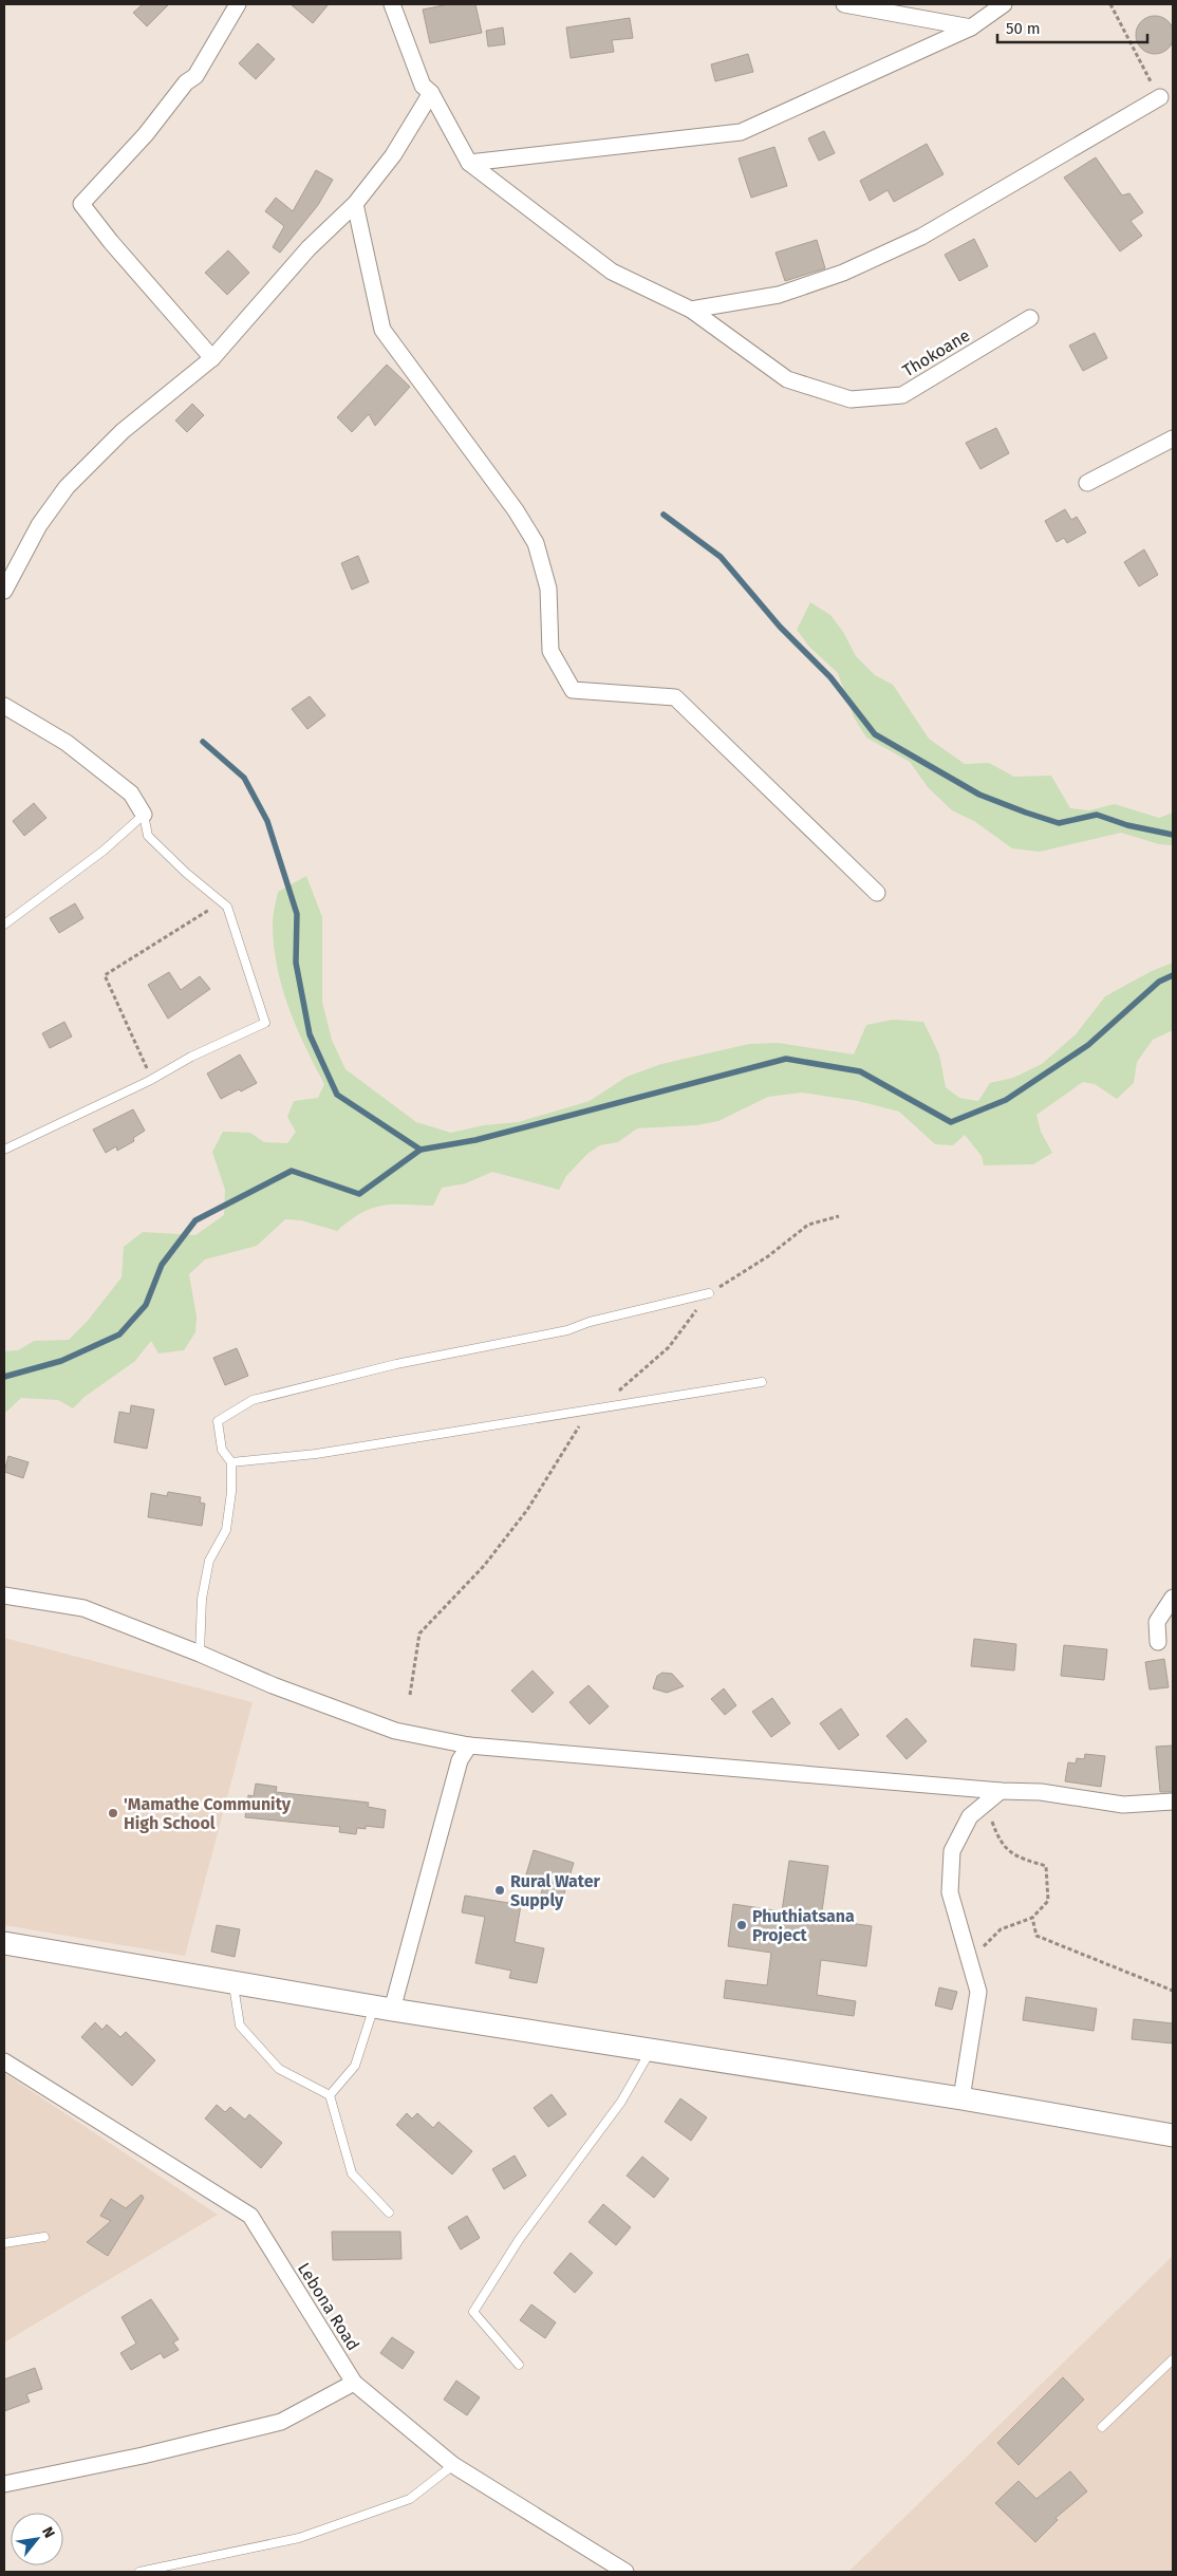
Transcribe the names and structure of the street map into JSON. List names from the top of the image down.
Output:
{
  "streets": {
    "street": ["Thokoane", "Lebona Road"]
  },
  "places": ["'Mamathe Community High School", "Rural Water Supply", "Phuthiatsana Project"],
  "scale_bar": "50 m",
  "north": "top right"
}
